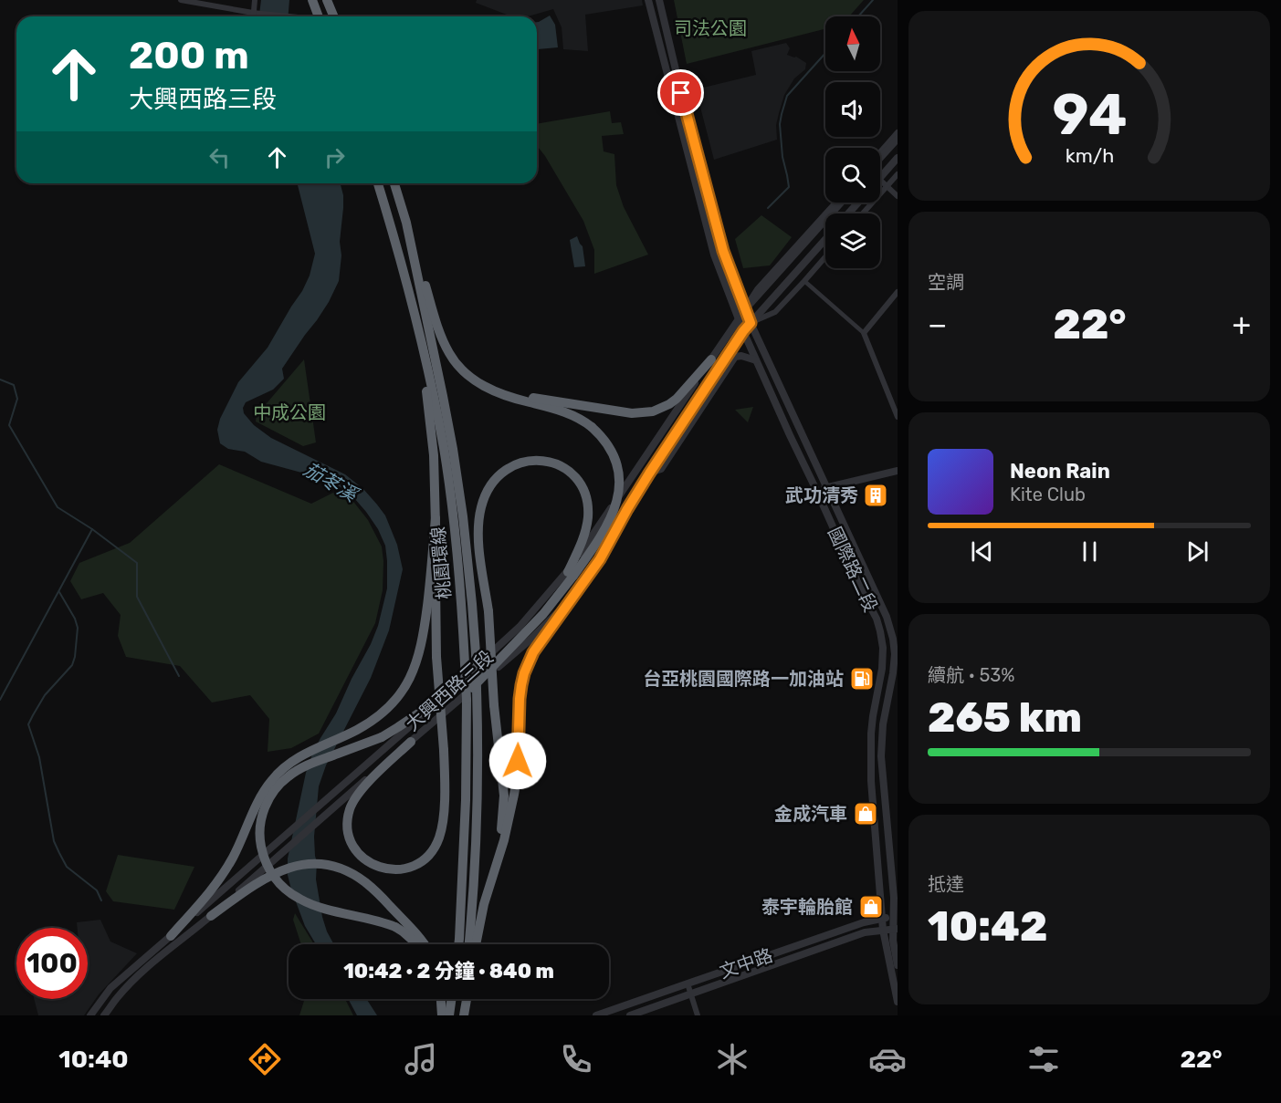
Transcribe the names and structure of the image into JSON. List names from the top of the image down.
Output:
{
  "streets": {
    "highway": ["桃園環線"],
    "street": ["國際路二段", "大興西路三段", "文中路"]
  },
  "crossings": [
    ["桃園環線", "大興西路三段"],
    ["國際路二段", "大興西路三段"],
    ["國際路二段", "文中路"]
  ],
  "water": ["茄苳溪"],
  "parks": ["司法公園", "中成公園"],
  "places": {
    "building": ["武功清秀"],
    "fuel station": ["台亞桃園國際路一加油站"],
    "shop": ["金成汽車", "泰宇輪胎館"]
  },
  "north": "top",
  "page": {
    "turn": ["200 m", "大興西路三段"],
    "tile": [
      "空調",
      ["續航 · 53%", "265 km"],
      ["抵達", "10:42"]
    ],
    "heat": ["−", "22°", "+"],
    "song": ["Neon Rain", "Kite Club"],
    "limit": "100",
    "trip": "10:42 · 2 分鐘 · 840 m",
    "tabs": ["10:40", "22°"],
    "gauge": ["94", "km/h"]
  }
}
